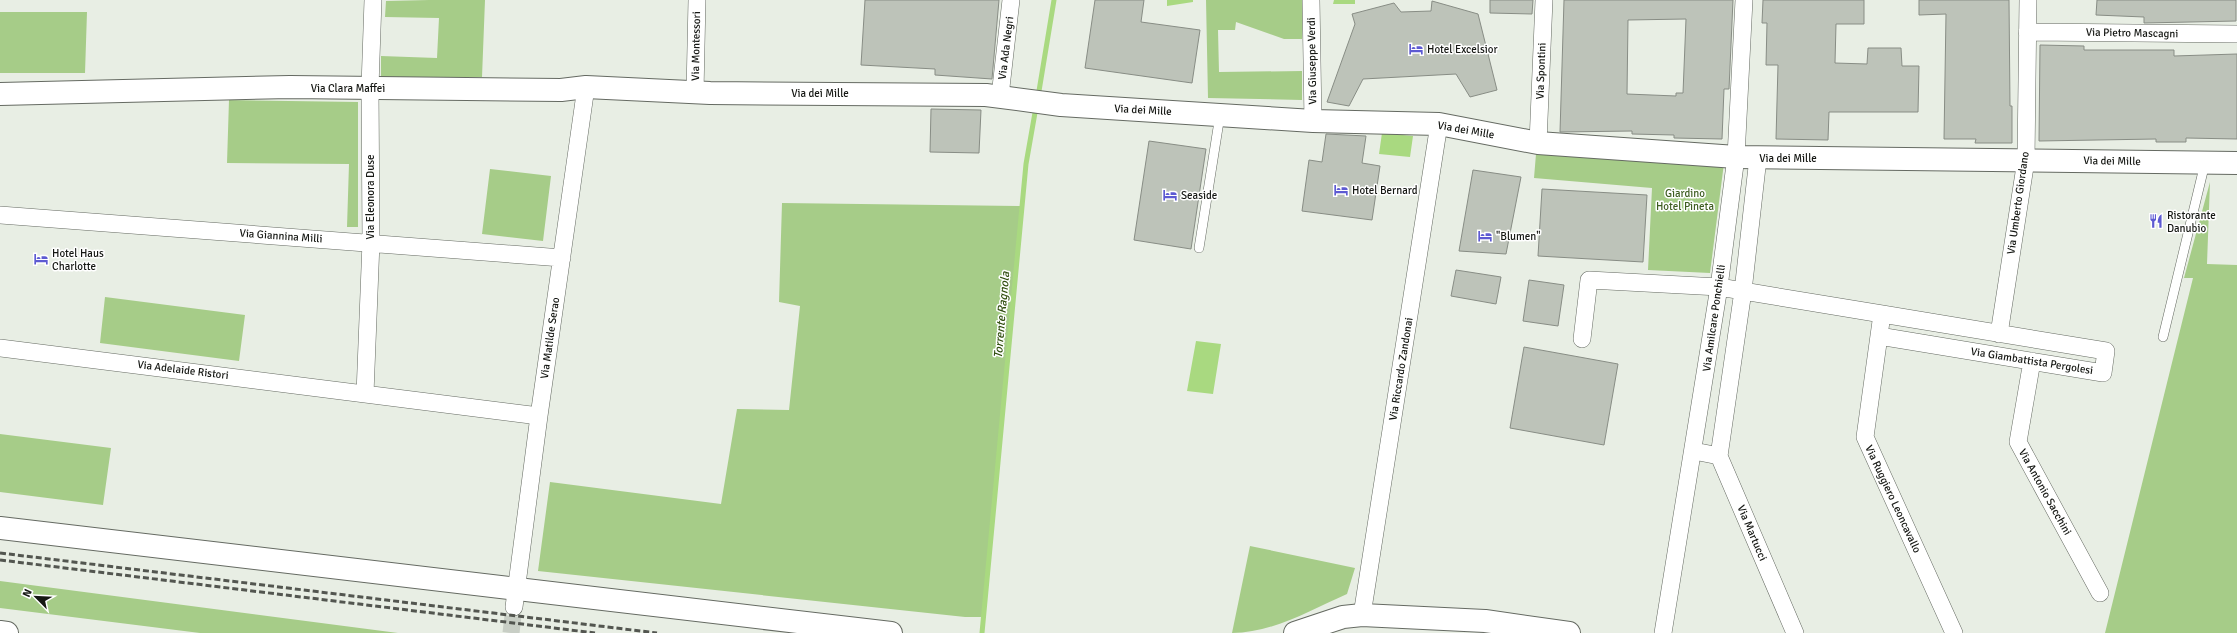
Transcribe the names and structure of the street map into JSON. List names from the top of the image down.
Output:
{
  "streets": {
    "street": [
      "Via Pietro Mascagni",
      "Via Montessori",
      "Via Ada Negri",
      "Via Giuseppe Verdi",
      "Via Spontini",
      "Via Clara Maffei",
      "Via dei Mille",
      "Via Eleonora Duse",
      "Via Umberto Giordano",
      "Via Giannina Milli",
      "Via Amilcare Ponchielli",
      "Via Matilde Serao",
      "Via Giambattista Pergolesi",
      "Via Riccardo Zandonai",
      "Via Adelaide Ristori",
      "Via Antonio Sacchini",
      "Via Ruggiero Leoncavallo",
      "Via Martucci"
    ]
  },
  "crossings": [
    ["Via Pietro Mascagni", "Via Umberto Giordano"],
    ["Via Montessori", "Via Clara Maffei"],
    ["Via Montessori", "Via dei Mille"],
    ["Via Ada Negri", "Via dei Mille"],
    ["Via Giuseppe Verdi", "Via dei Mille"],
    ["Via Spontini", "Via dei Mille"],
    ["Via Clara Maffei", "Via dei Mille"],
    ["Via Clara Maffei", "Via Eleonora Duse"],
    ["Via Clara Maffei", "Via Matilde Serao"],
    ["Via dei Mille", "Via Umberto Giordano"],
    ["Via dei Mille", "Via Amilcare Ponchielli"],
    ["Via dei Mille", "Via Riccardo Zandonai"],
    ["Via Eleonora Duse", "Via Giannina Milli"],
    ["Via Eleonora Duse", "Via Adelaide Ristori"],
    ["Via Umberto Giordano", "Via Giambattista Pergolesi"],
    ["Via Giannina Milli", "Via Matilde Serao"],
    ["Via Amilcare Ponchielli", "Via Giambattista Pergolesi"],
    ["Via Matilde Serao", "Via Adelaide Ristori"],
    ["Via Giambattista Pergolesi", "Via Antonio Sacchini"],
    ["Via Giambattista Pergolesi", "Via Ruggiero Leoncavallo"]
  ],
  "water": ["Torrente Ragnola"],
  "parks": ["Giardino Hotel Pineta"],
  "places": {
    "hotel": [
      "Hotel Excelsior",
      "Hotel Bernard",
      "Seaside",
      "\"Blumen\"",
      "Hotel Haus Charlotte"
    ],
    "restaurant": ["Ristorante Danubio"]
  },
  "north": "top left"
}
